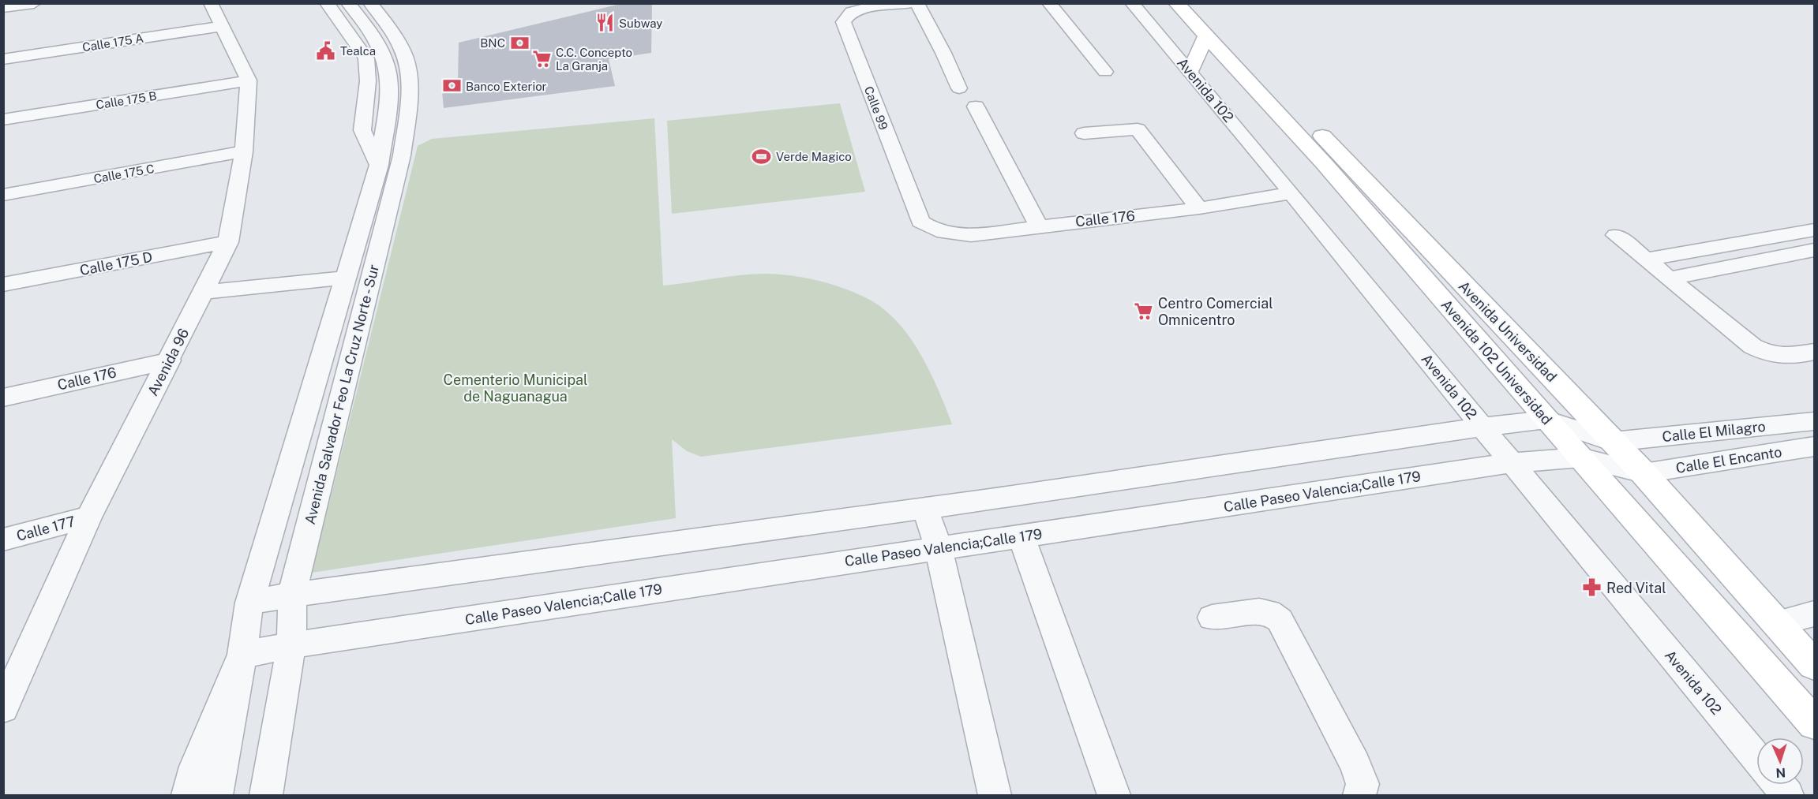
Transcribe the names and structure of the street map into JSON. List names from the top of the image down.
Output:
{
  "streets": {
    "main road": ["Avenida Universidad", "Avenida 102 Universidad"],
    "street": [
      "Calle 175 A",
      "Avenida 102",
      "Calle 175 B",
      "Calle 99",
      "Calle 175 C",
      "Calle 176",
      "Calle 175 D",
      "Avenida 96",
      "Avenida Salvador Feo La Cruz Norte - Sur",
      "Calle El Milagro",
      "Calle El Encanto",
      "Calle Paseo Valencia;Calle 179",
      "Calle 177"
    ]
  },
  "crossings": [
    ["Avenida 102", "Calle 176"],
    ["Avenida 102", "Calle Paseo Valencia;Calle 179"],
    ["Calle 175 B", "Avenida 96"],
    ["Calle 99", "Calle 176"],
    ["Calle 175 C", "Avenida 96"],
    ["Calle 176", "Avenida 96"],
    ["Calle 175 D", "Avenida 96"],
    ["Avenida Universidad", "Calle El Milagro"],
    ["Avenida Universidad", "Calle El Encanto"],
    ["Avenida Universidad", "Calle Paseo Valencia;Calle 179"],
    ["Avenida 96", "Calle 177"],
    ["Avenida 102 Universidad", "Calle Paseo Valencia;Calle 179"],
    ["Avenida Salvador Feo La Cruz Norte - Sur", "Calle Paseo Valencia;Calle 179"],
    ["Calle El Encanto", "Calle Paseo Valencia;Calle 179"]
  ],
  "parks": ["Cementerio Municipal de Naguanagua"],
  "places": {
    "restaurant": ["Subway"],
    "bank": ["BNC", "Banco Exterior"],
    "public building": ["Tealca"],
    "supermarket": ["C.C. Concepto La Granja", "Centro Comercial Omnicentro"],
    "sports": ["Verde Magico"],
    "pharmacy": ["Red Vital"]
  },
  "north": "bottom"
}
